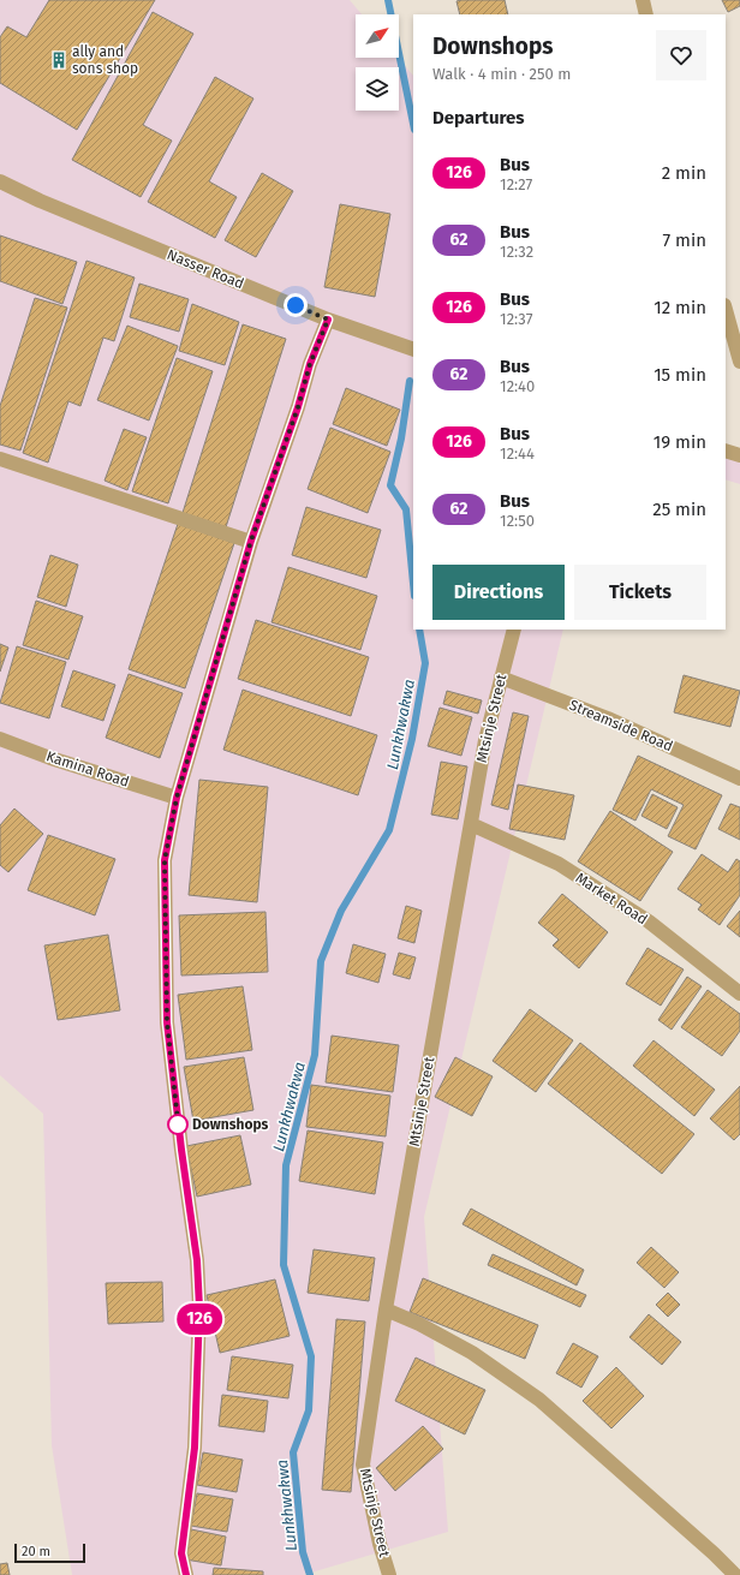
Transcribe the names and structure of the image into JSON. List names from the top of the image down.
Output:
{
  "streets": {
    "street": [
      "Nasser Road",
      "Mtsinje Street",
      "Streamside Road",
      "Kamina Road",
      "Market Road"
    ]
  },
  "crossings": [
    ["Mtsinje Street", "Streamside Road"],
    ["Mtsinje Street", "Market Road"]
  ],
  "water": ["Lunkhwakwa"],
  "places": {
    "building": ["ally and sons shop"],
    "other": ["Downshops"]
  },
  "lines": ["bus line 126"],
  "scale_bar": "20 m",
  "north": "top right",
  "page": {
    "on_map": "126",
    "heading": [
      ["Downshops", "Walk · 4 min · 250 m"],
      "Departures"
    ],
    "list": [
      {
        "mark": "126",
        "name": "Bus",
        "note": "12:27",
        "value": "2 min"
      },
      {
        "mark": "62",
        "name": "Bus",
        "note": "12:32",
        "value": "7 min"
      },
      {
        "mark": "126",
        "name": "Bus",
        "note": "12:37",
        "value": "12 min"
      },
      {
        "mark": "62",
        "name": "Bus",
        "note": "12:40",
        "value": "15 min"
      },
      {
        "mark": "126",
        "name": "Bus",
        "note": "12:44",
        "value": "19 min"
      },
      {
        "mark": "62",
        "name": "Bus",
        "note": "12:50",
        "value": "25 min"
      }
    ],
    "buttons": ["Directions", "Tickets"],
    "scale": "20 m"
  }
}
